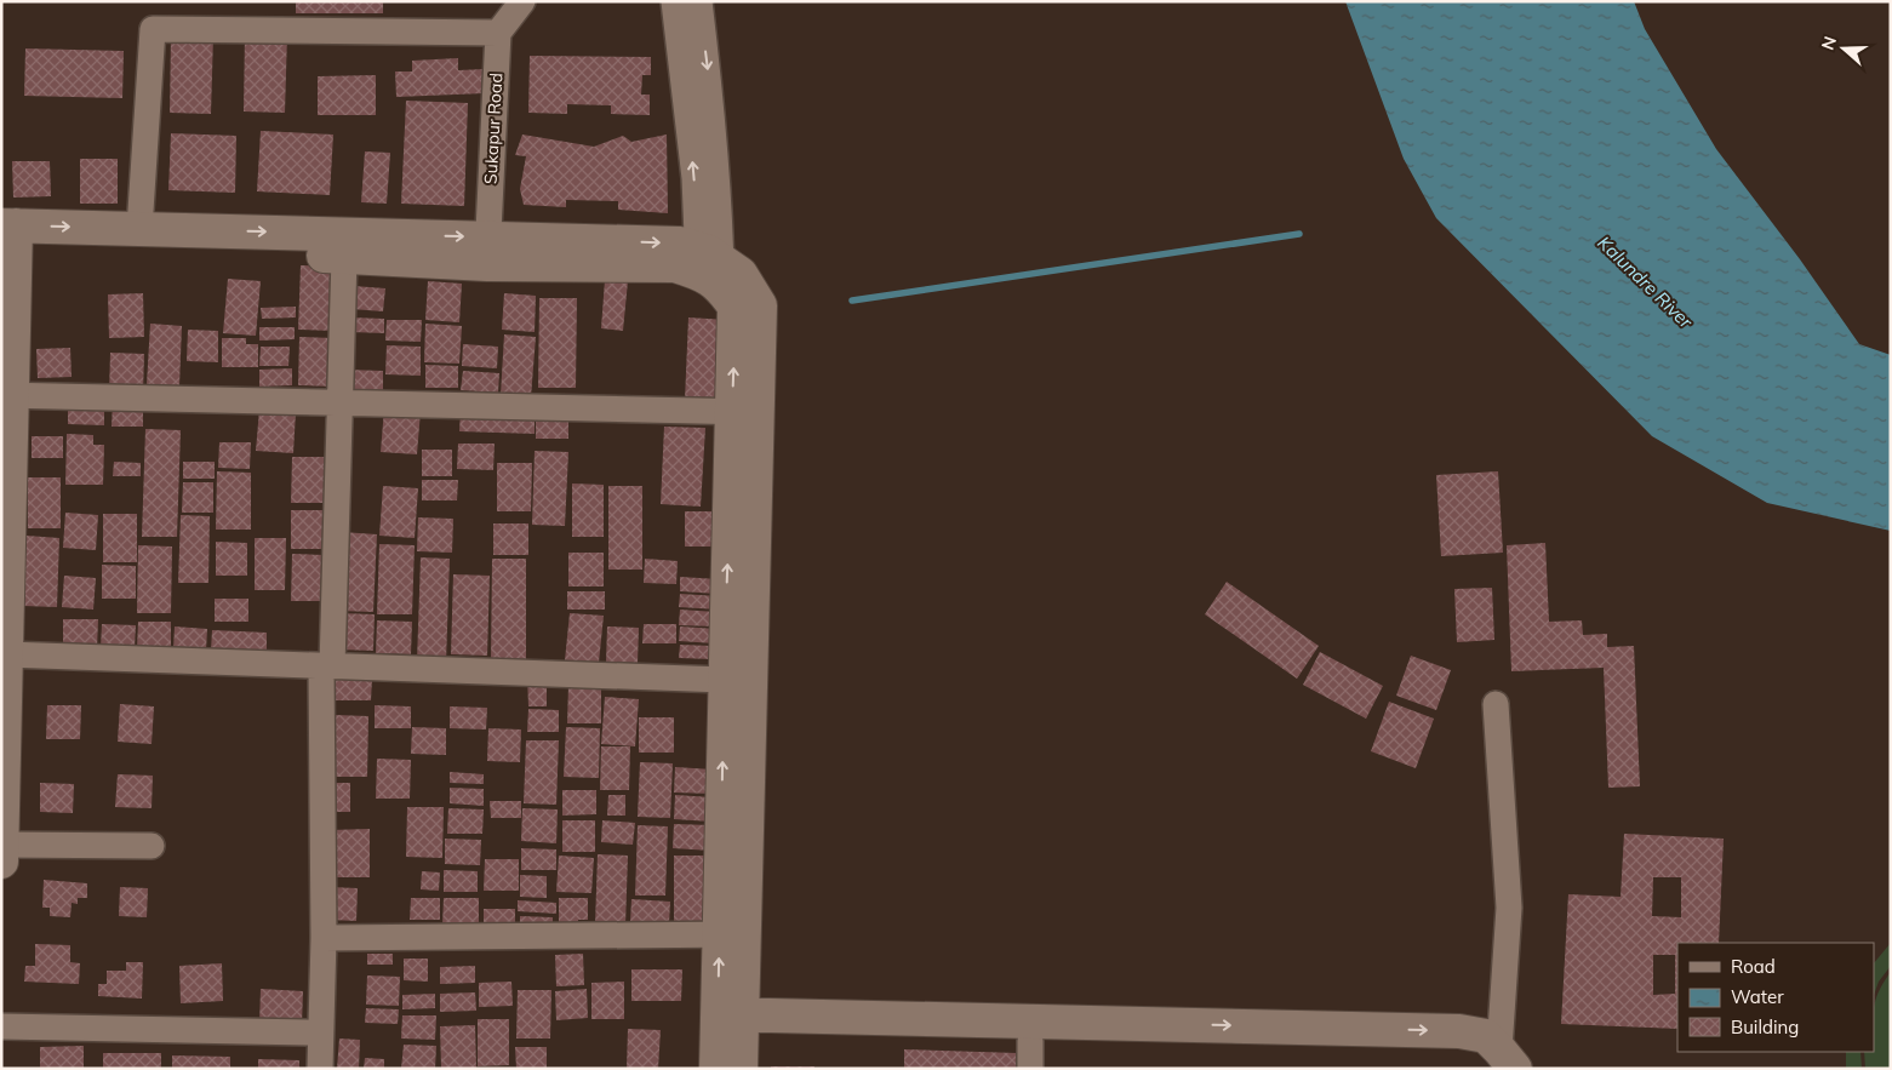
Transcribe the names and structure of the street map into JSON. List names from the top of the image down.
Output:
{
  "streets": {
    "street": ["Sukapur Road"]
  },
  "water": ["Kalundre River"],
  "legend": ["Road", "Water", "Building"],
  "north": "left"
}
